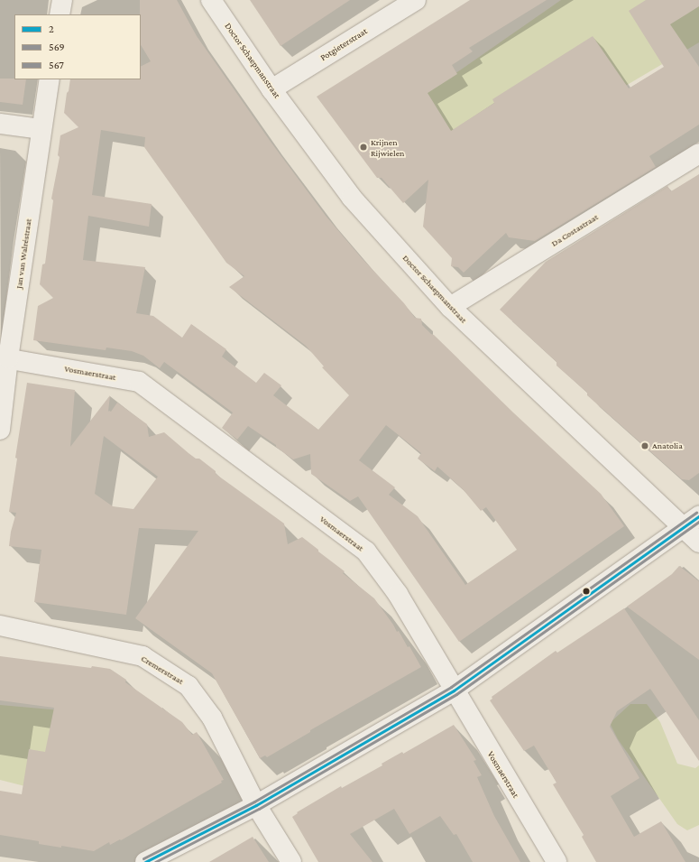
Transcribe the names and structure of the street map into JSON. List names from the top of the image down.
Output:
{
  "streets": {
    "street": [
      "Potgieterstraat",
      "Doctor Schaepmanstraat",
      "Da Costastraat",
      "Jan van Walréstraat",
      "Vosmaerstraat",
      "Cremerstraat"
    ]
  },
  "crossings": [
    ["Potgieterstraat", "Doctor Schaepmanstraat"],
    ["Doctor Schaepmanstraat", "Da Costastraat"],
    ["Jan van Walréstraat", "Vosmaerstraat"]
  ],
  "places": ["Krijnen Rijwielen", "Anatolia"],
  "lines": ["transit line 567", "transit line 2", "transit line 569"],
  "legend": ["2", "569", "567"]
}
